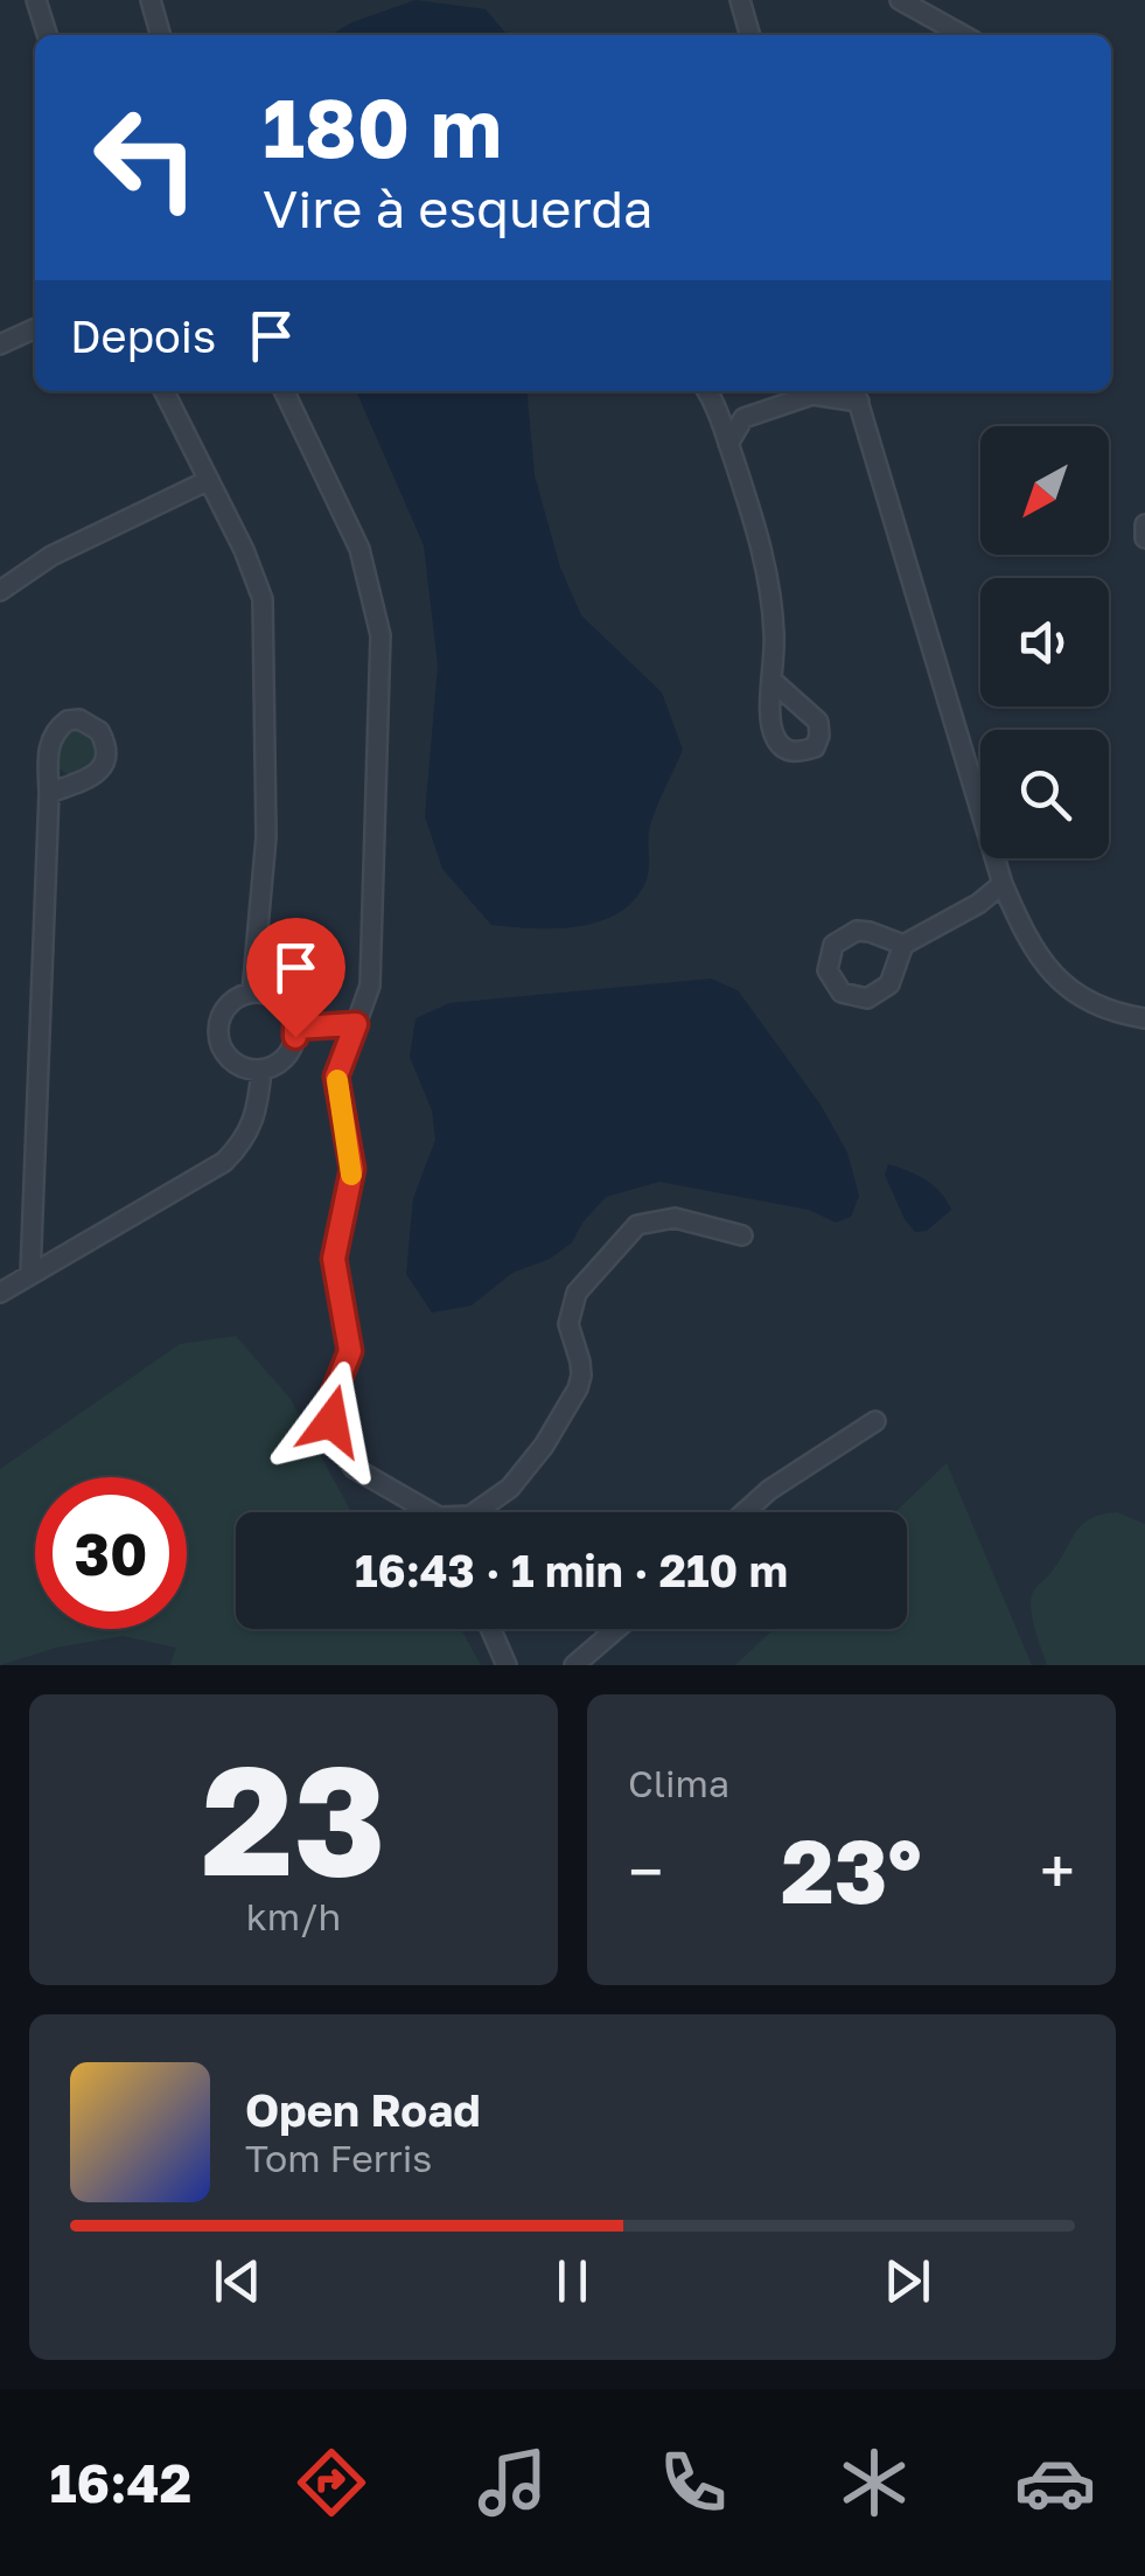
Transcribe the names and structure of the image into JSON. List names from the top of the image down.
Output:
{
  "north": "bottom left",
  "page": {
    "turn": ["180 m", "Vire à esquerda"],
    "then": "Depois",
    "limit": "30",
    "trip": "16:43 · 1 min · 210 m",
    "tile": [
      ["23", "km/h"],
      "Clima"
    ],
    "heat": ["−", "23°", "+"],
    "song": ["Open Road", "Tom Ferris"],
    "tabs": "16:42"
  }
}
